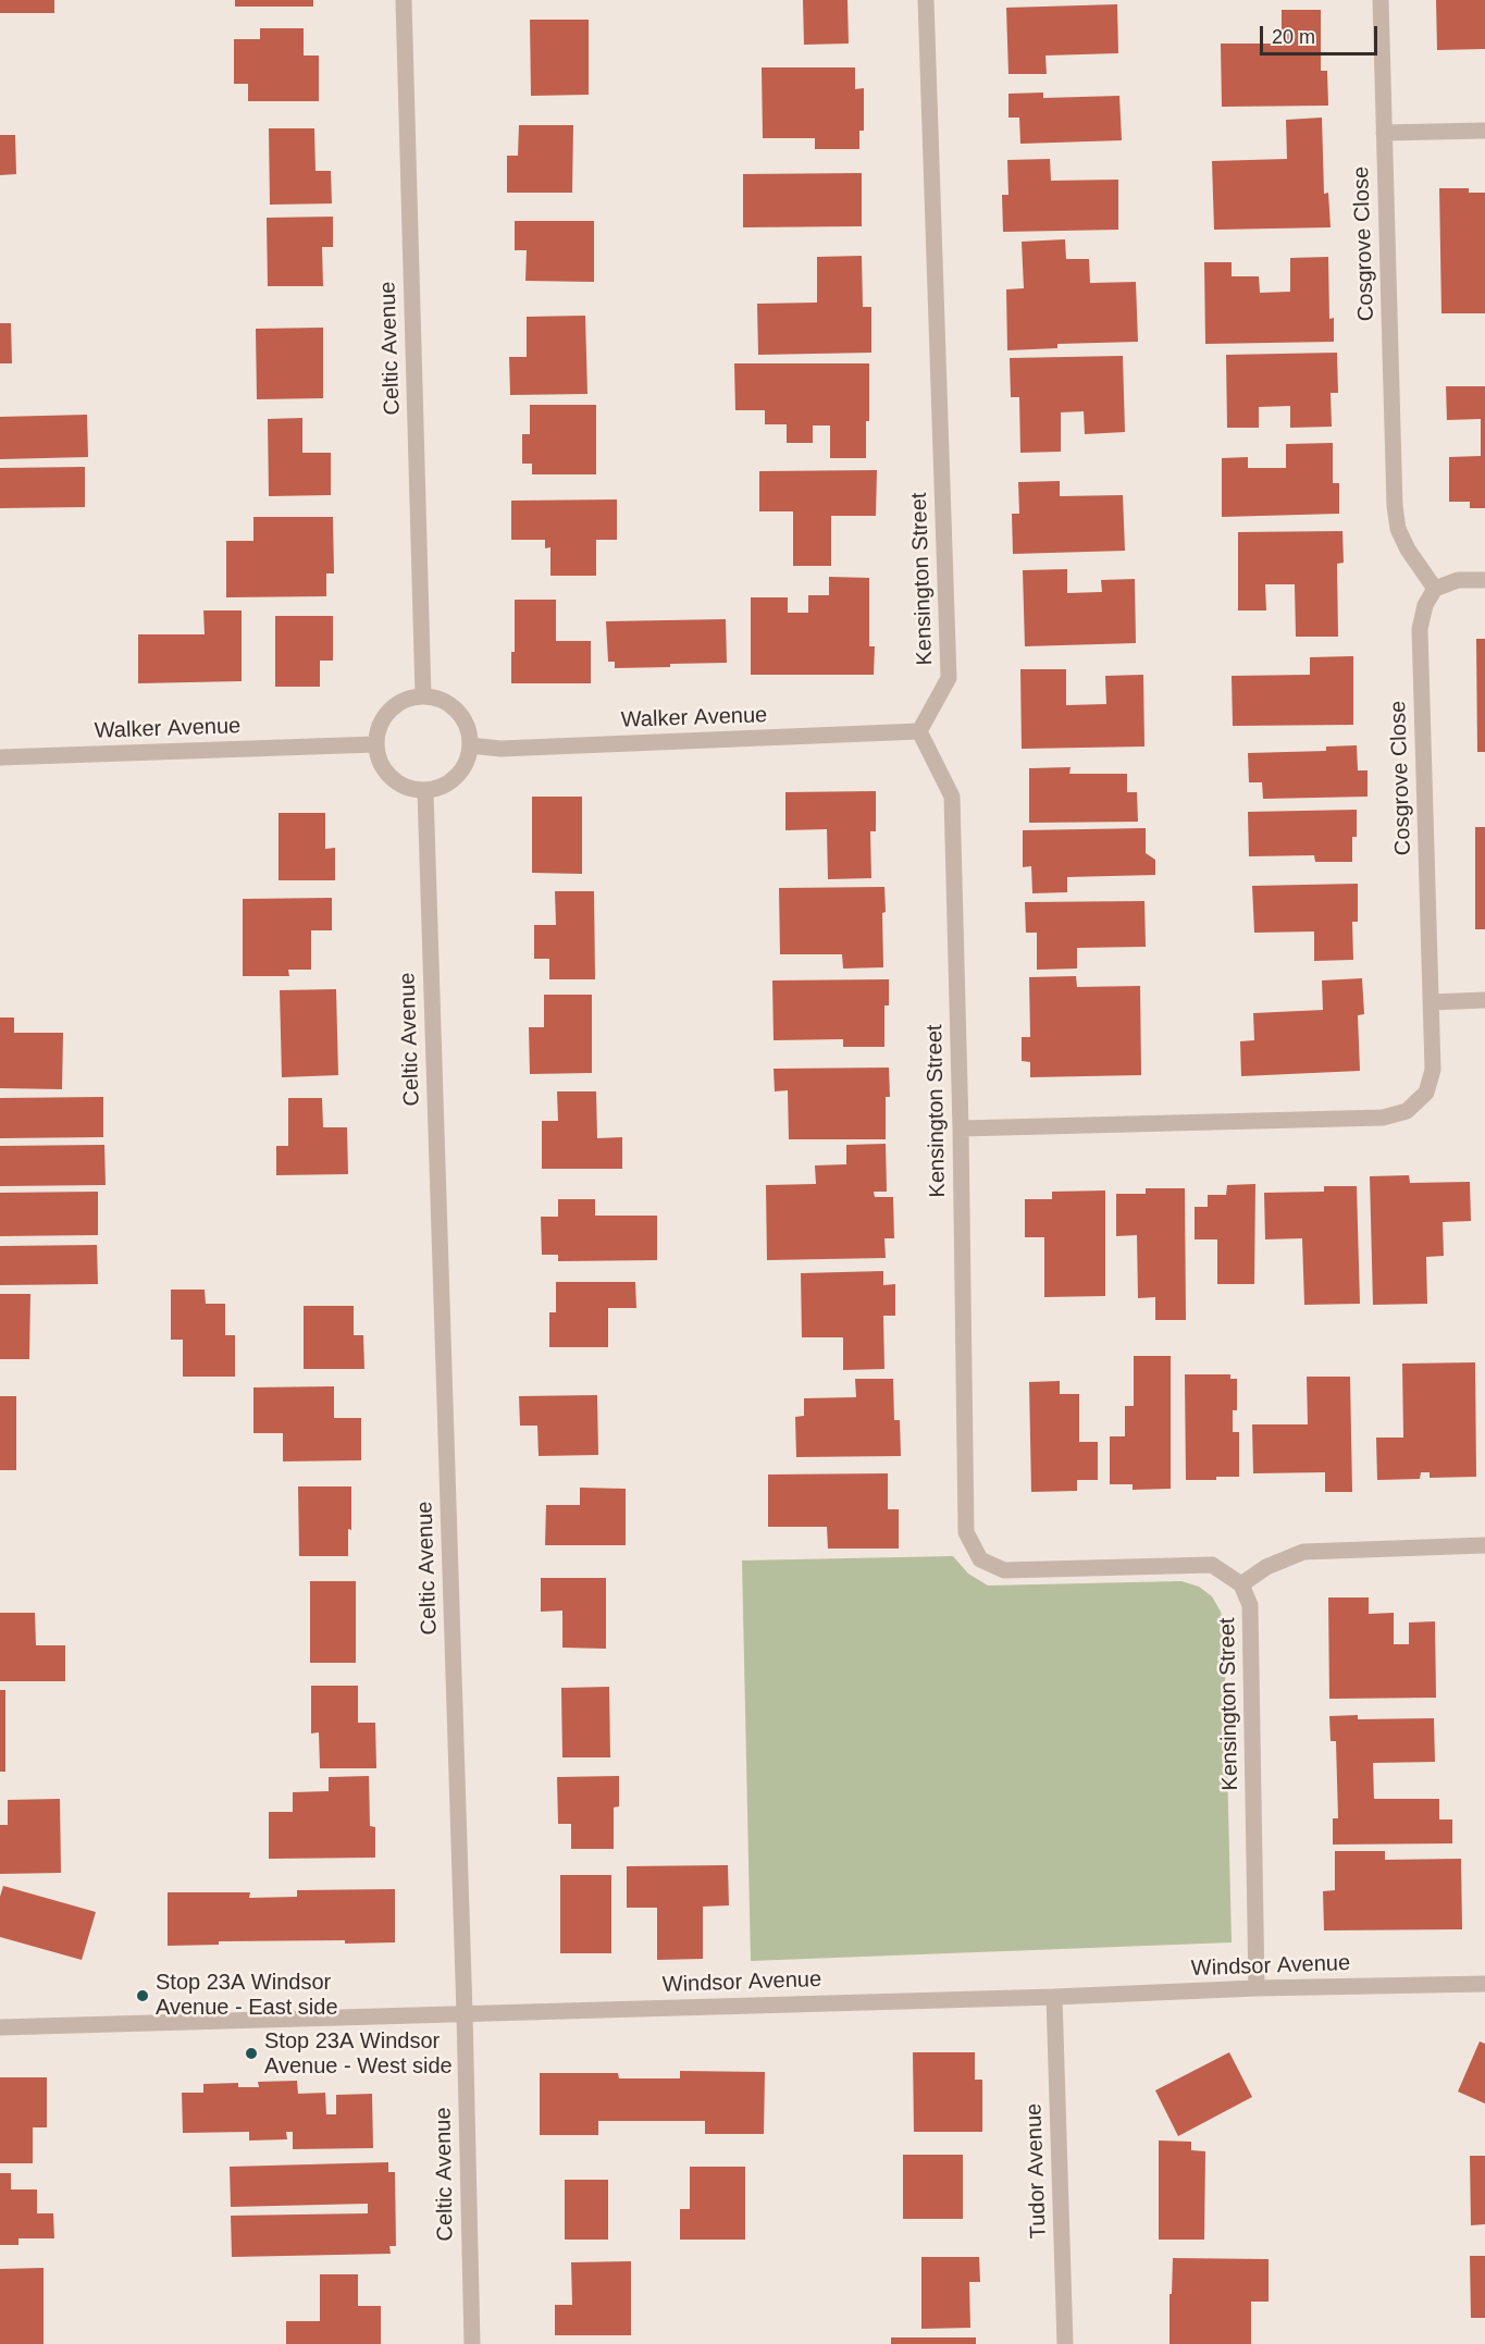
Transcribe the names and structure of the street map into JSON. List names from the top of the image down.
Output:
{
  "streets": {
    "street": [
      "Cosgrove Close",
      "Celtic Avenue",
      "Kensington Street",
      "Walker Avenue",
      "Windsor Avenue",
      "Tudor Avenue"
    ]
  },
  "crossings": [
    ["Cosgrove Close", "Kensington Street"],
    ["Celtic Avenue", "Walker Avenue"],
    ["Celtic Avenue", "Windsor Avenue"],
    ["Kensington Street", "Walker Avenue"],
    ["Kensington Street", "Windsor Avenue"],
    ["Windsor Avenue", "Tudor Avenue"]
  ],
  "places": ["Stop 23A Windsor Avenue - East side", "Stop 23A Windsor Avenue - West side"],
  "scale_bar": "20 m"
}
